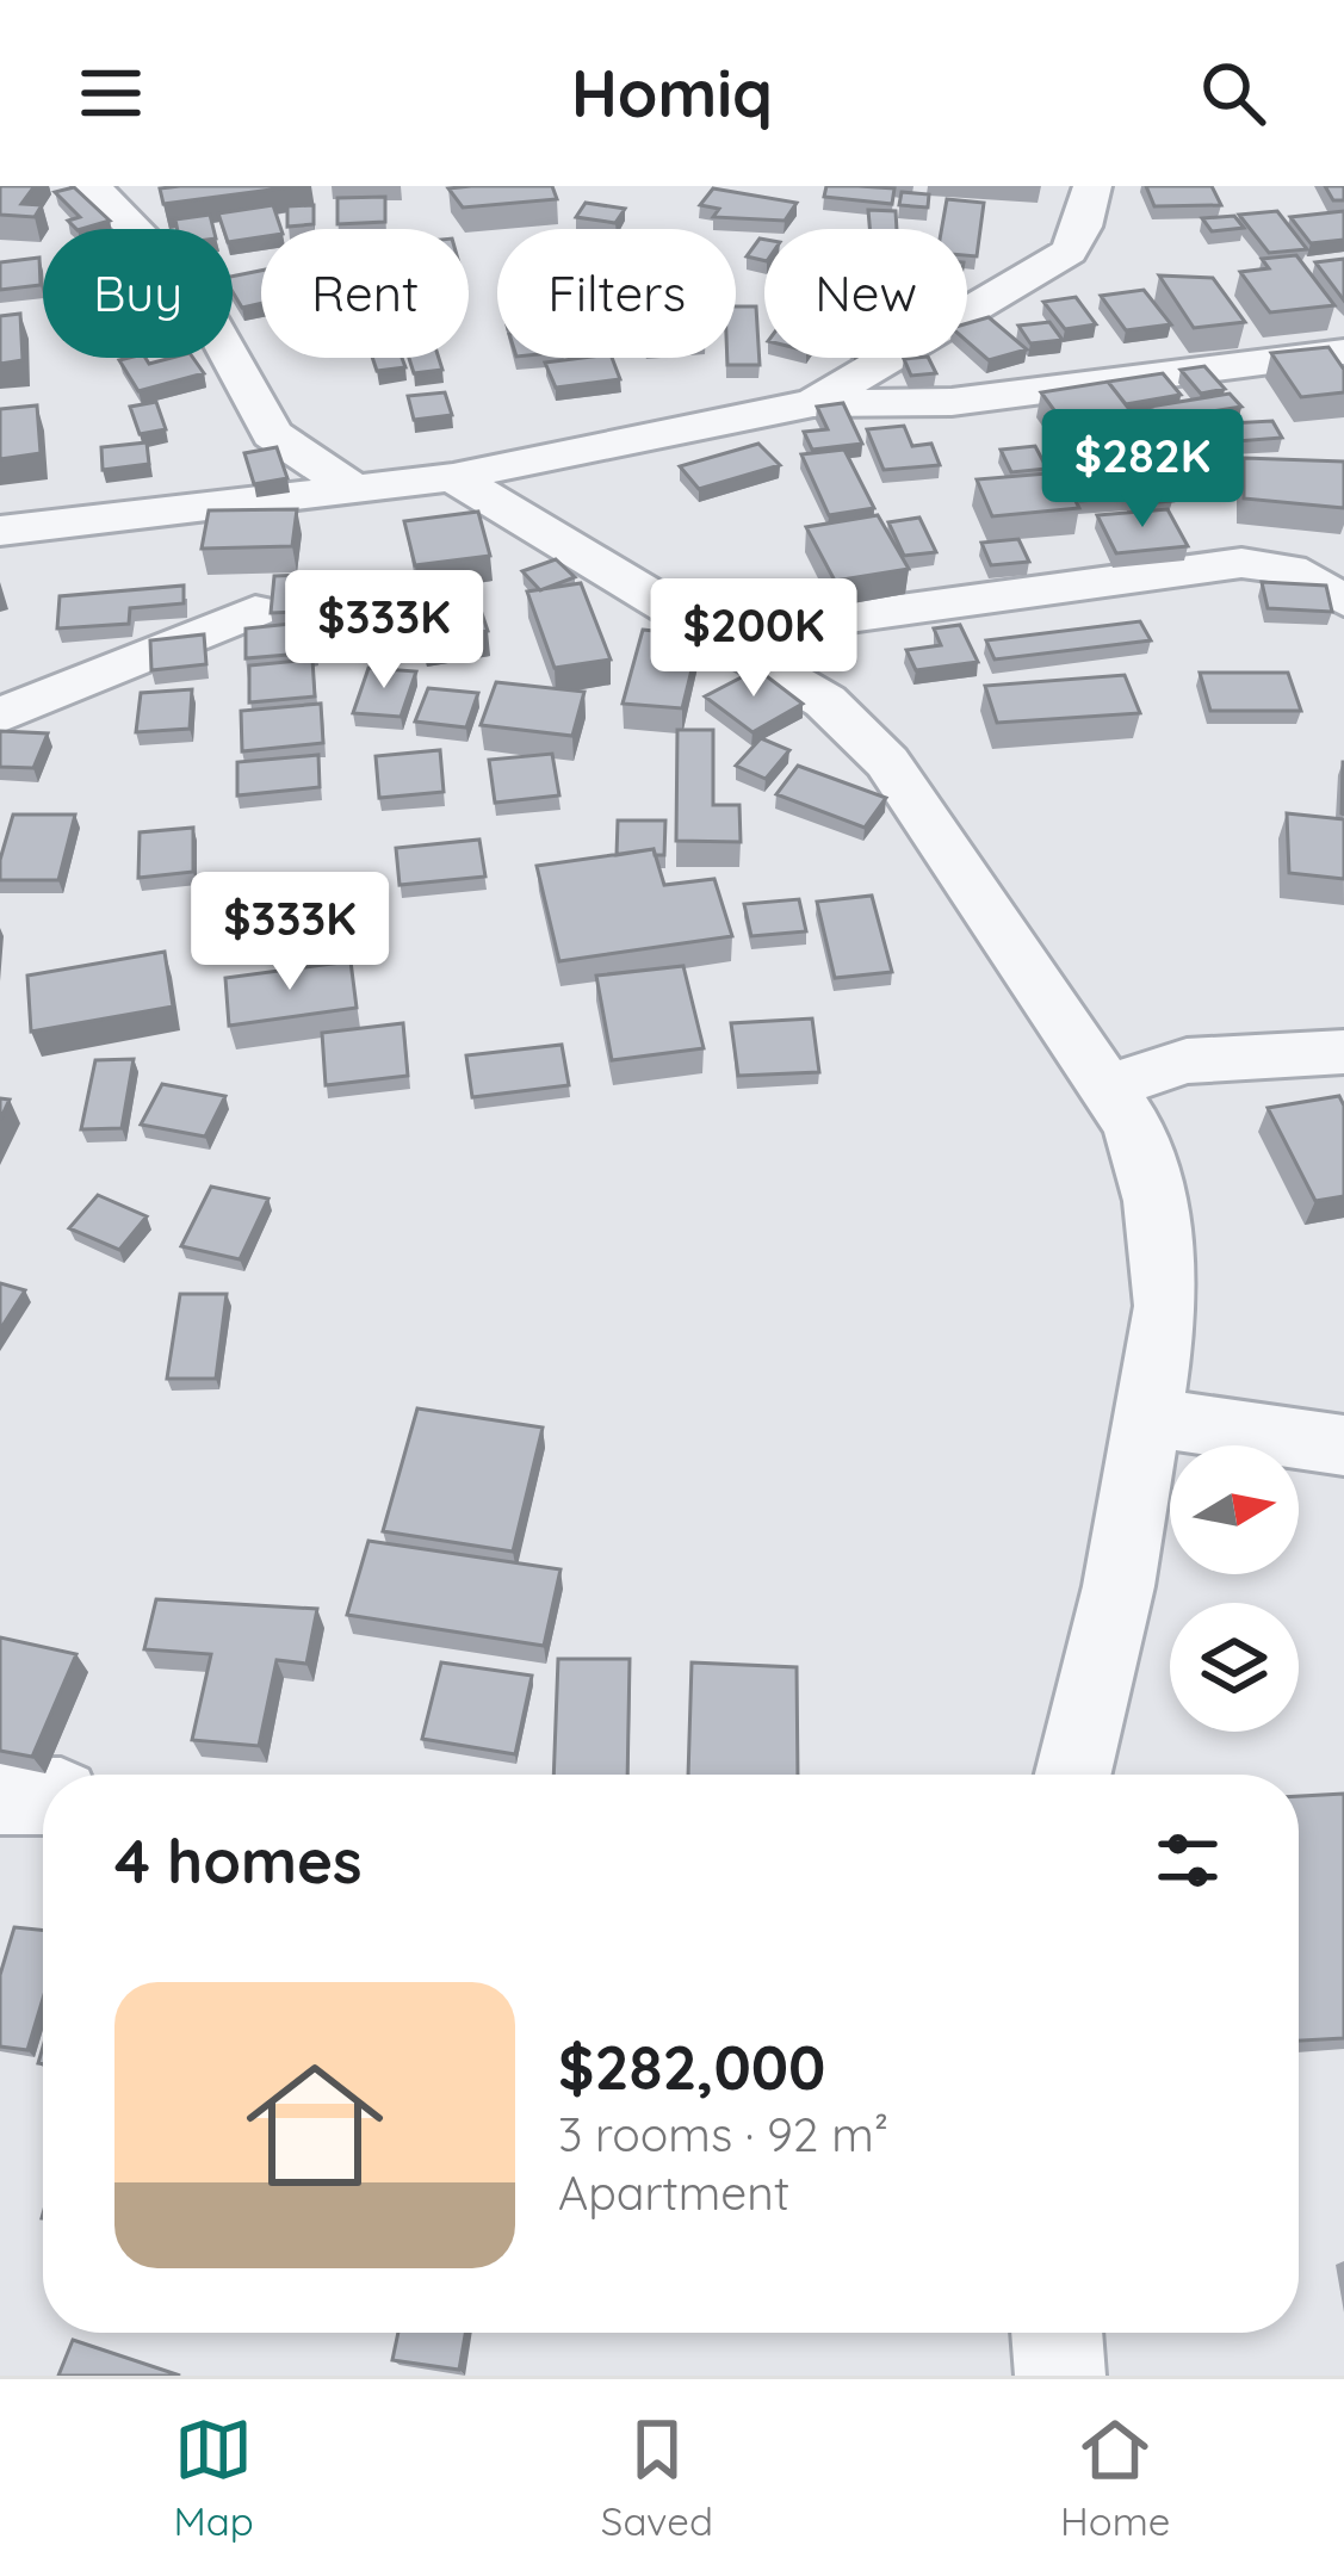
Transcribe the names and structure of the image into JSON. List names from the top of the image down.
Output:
{
  "north": "right",
  "page": {
    "header": "Homiq",
    "chip": [
      "Buy",
      "Rent",
      "Filters",
      "New"
    ],
    "price": [
      "$282K",
      "$333K",
      "$200K",
      "$333K"
    ],
    "heading": "4 homes",
    "list": [
      {
        "name": "$282,000",
        "note": "3 rooms · 92 m² · Apartment"
      }
    ],
    "tabs": ["Map", "Saved", "Home"]
  }
}
